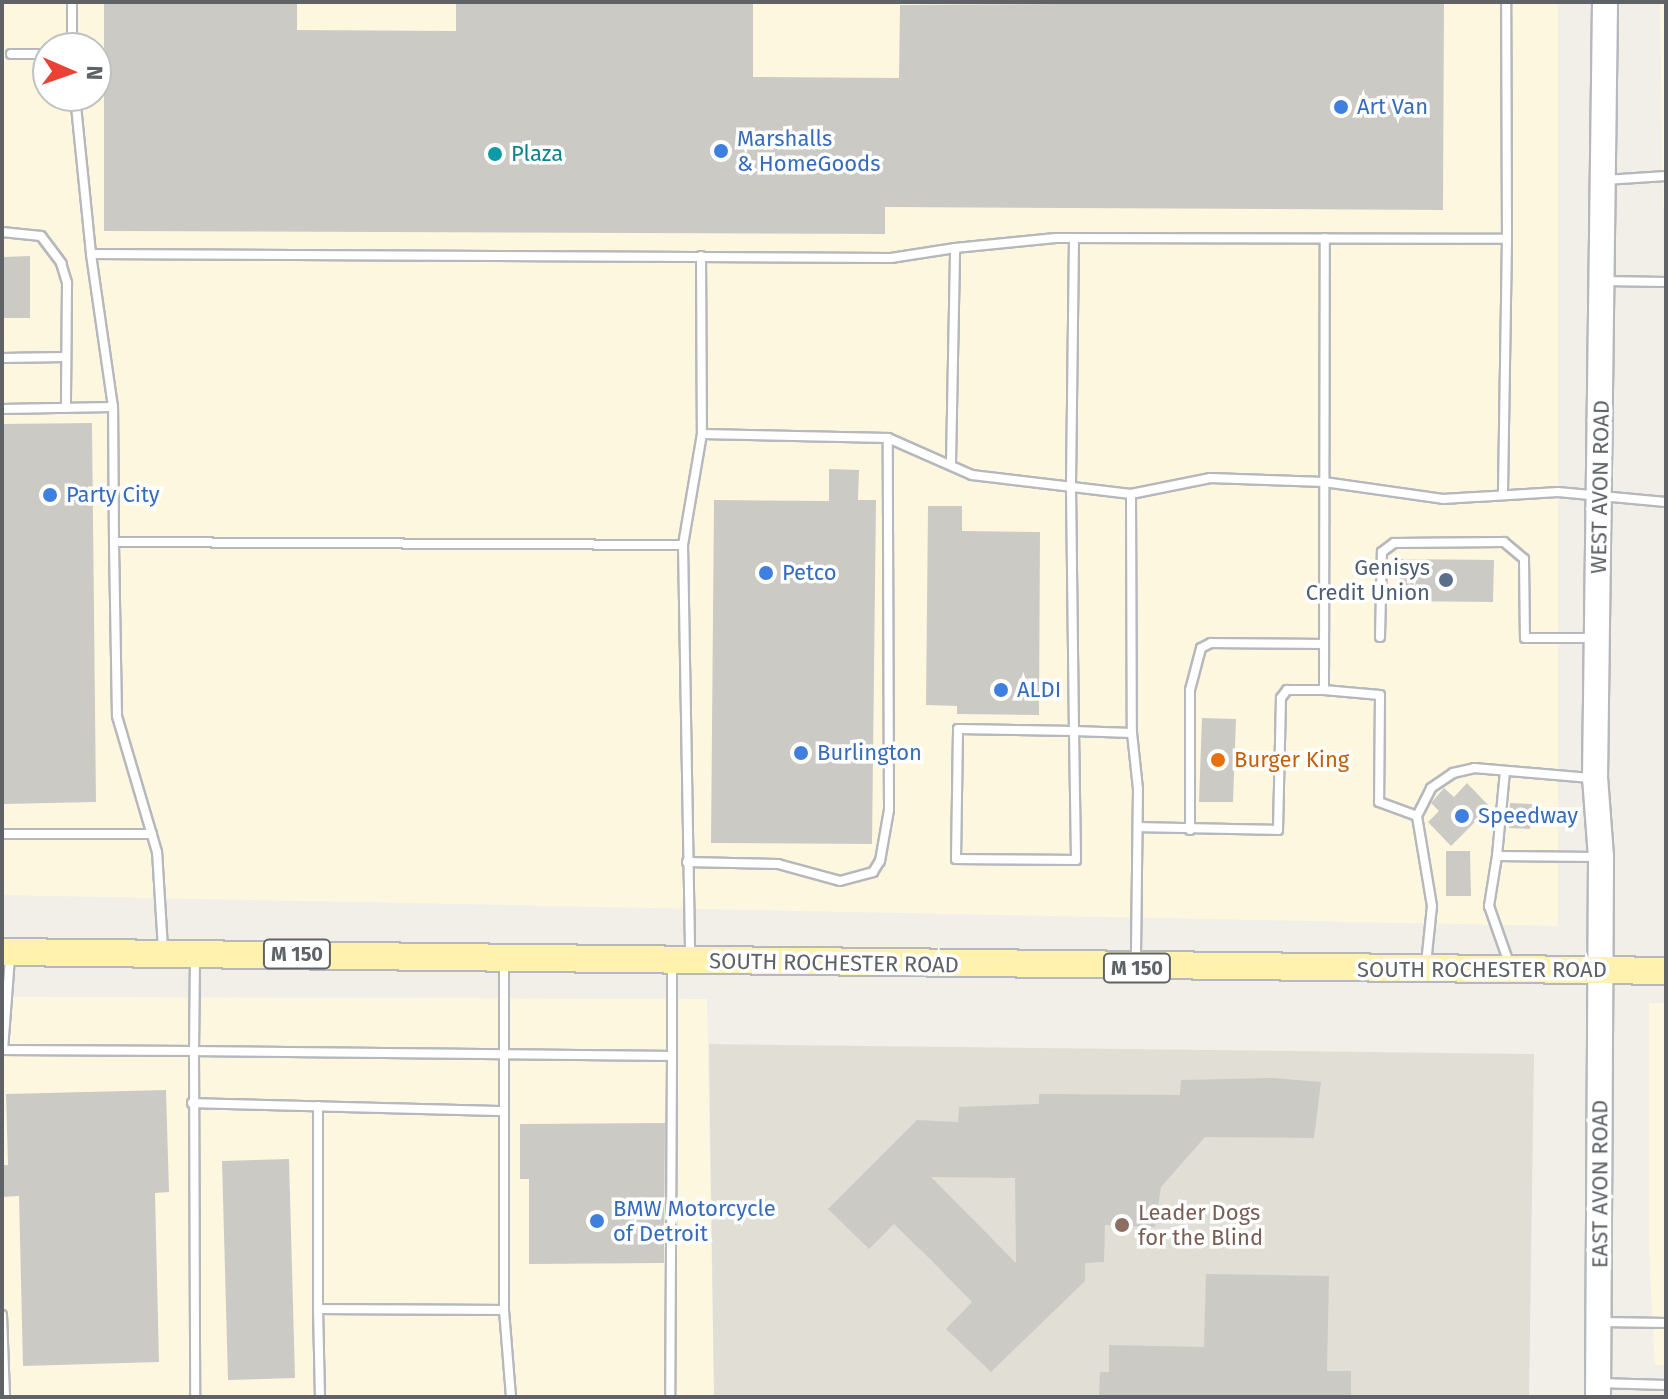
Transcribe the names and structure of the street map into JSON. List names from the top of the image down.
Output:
{
  "streets": {
    "main road": [
      "WEST AVON ROAD",
      "M 150",
      "SOUTH ROCHESTER ROAD",
      "EAST AVON ROAD"
    ]
  },
  "crossings": [
    ["WEST AVON ROAD", "SOUTH ROCHESTER ROAD"],
    ["WEST AVON ROAD", "EAST AVON ROAD"],
    ["SOUTH ROCHESTER ROAD", "EAST AVON ROAD"]
  ],
  "places": [
    "Art Van",
    "Marshalls & HomeGoods",
    "Plaza",
    "Party City",
    "Petco",
    "Genisys Credit Union",
    "ALDI",
    "Burlington",
    "Burger King",
    "Speedway",
    "BMW Motorcycle of Detroit",
    "Leader Dogs for the Blind"
  ],
  "north": "right"
}
